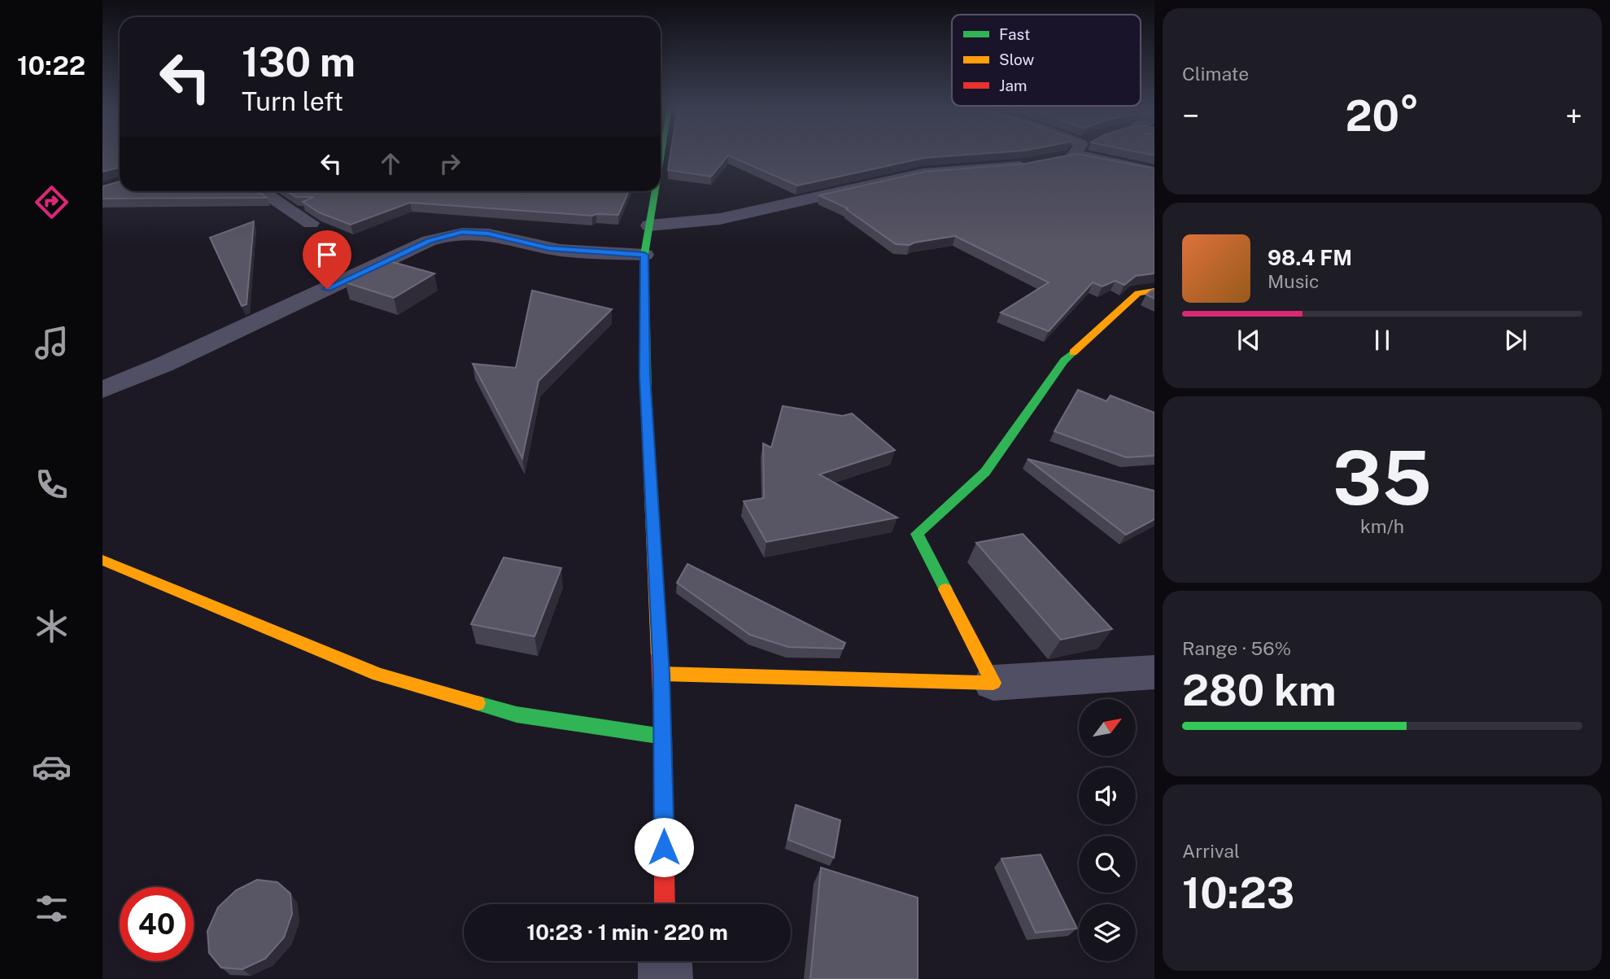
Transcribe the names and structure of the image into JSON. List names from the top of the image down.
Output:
{
  "legend": ["Fast", "Slow", "Jam"],
  "north": "top right",
  "page": {
    "tabs": "10:22",
    "tile": [
      "Climate",
      ["35", "km/h"],
      ["Range · 56%", "280 km"],
      ["Arrival", "10:23"]
    ],
    "turn": ["130 m", "Turn left"],
    "heat": ["−", "20°", "+"],
    "song": ["98.4 FM", "Music"],
    "limit": "40",
    "trip": "10:23 · 1 min · 220 m"
  }
}
